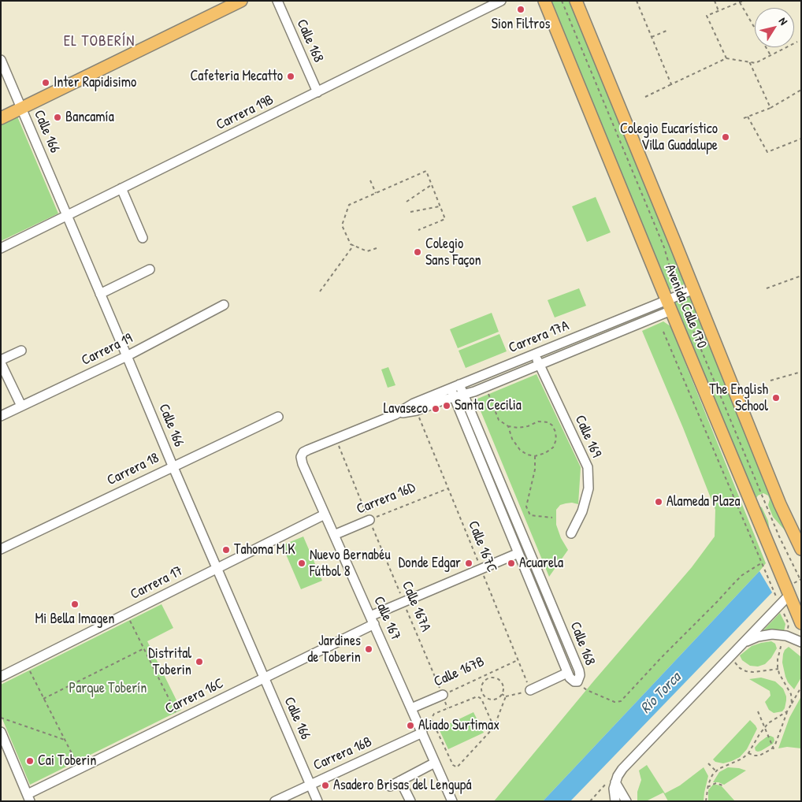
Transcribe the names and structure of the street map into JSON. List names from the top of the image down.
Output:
{
  "streets": {
    "main road": ["Avenida Calle 170"],
    "street": [
      "Calle 168",
      "Carrera 19B",
      "Calle 166",
      "Carrera 17A",
      "Carrera 19",
      "Calle 169",
      "Carrera 18",
      "Carrera 16D",
      "Carrera 17",
      "Calle 167",
      "Calle 167B",
      "Carrera 16C",
      "Carrera 16B"
    ],
    "path": ["Calle 167C", "Calle 167A"]
  },
  "crossings": [
    ["Calle 168", "Carrera 19B"],
    ["Calle 168", "Carrera 17A"],
    ["Calle 168", "Carrera 16C"],
    ["Carrera 19B", "Calle 166"],
    ["Calle 166", "Carrera 19"],
    ["Calle 166", "Carrera 18"],
    ["Calle 166", "Carrera 17"],
    ["Calle 166", "Carrera 16C"],
    ["Calle 166", "Carrera 16B"],
    ["Avenida Calle 170", "Carrera 17A"],
    ["Carrera 17A", "Calle 169"],
    ["Carrera 17A", "Calle 167C"],
    ["Carrera 17A", "Calle 167A"],
    ["Carrera 17A", "Calle 167"],
    ["Carrera 16D", "Calle 167C"],
    ["Carrera 16D", "Calle 167A"],
    ["Carrera 16D", "Calle 167"],
    ["Calle 167C", "Calle 167B"],
    ["Calle 167C", "Carrera 16C"],
    ["Carrera 17", "Calle 167"],
    ["Calle 167A", "Calle 167B"],
    ["Calle 167A", "Carrera 16C"],
    ["Calle 167", "Calle 167B"],
    ["Calle 167", "Carrera 16C"],
    ["Calle 167", "Carrera 16B"]
  ],
  "districts": ["EL TOBERÍN"],
  "water": ["Río Torca"],
  "parks": ["Parque Toberín"],
  "places": [
    "Sion Filtros",
    "Cafeteria Mecatto",
    "Inter Rapidisimo",
    "Bancamía",
    "Colegio Eucarístico Villa Guadalupe",
    "Colegio Sans Façon",
    "The English School",
    "Santa Cecilia",
    "Lavaseco",
    "Alameda Plaza",
    "Tahoma M.K",
    "Nuevo Bernabéu Fútbol 8",
    "Donde Edgar",
    "Acuarela",
    "Mi Bella Imagen",
    "Jardines de Toberin",
    "Distrital Toberin",
    "Aliado Surtimax",
    "Cai Toberin",
    "Asadero Brisas del Lengupá"
  ],
  "north": "top right"
}
